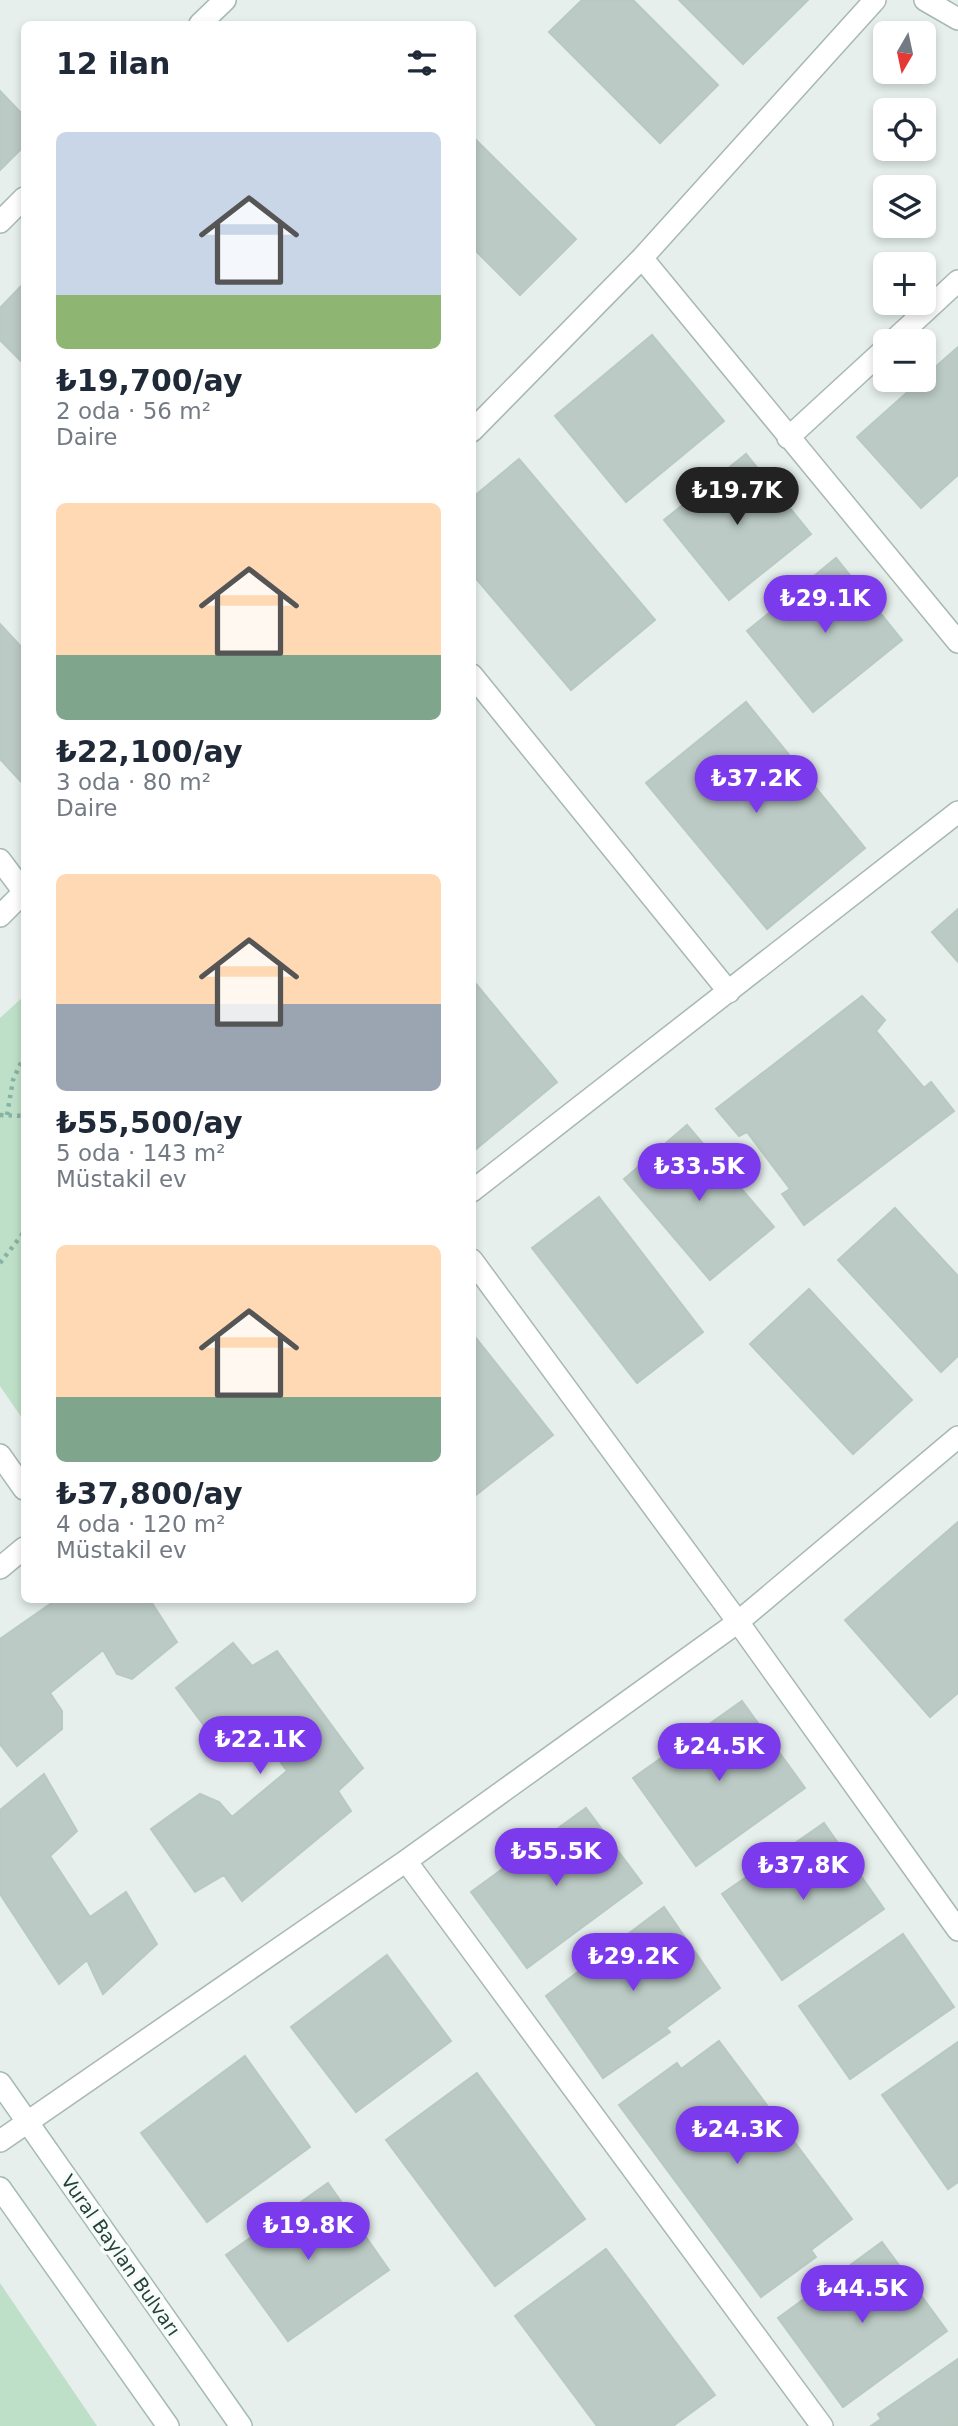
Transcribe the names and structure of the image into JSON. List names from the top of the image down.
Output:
{
  "streets": {
    "street": ["Vural Baylan Bulvarı"]
  },
  "north": "bottom",
  "page": {
    "map_buttons": ["+", "−"],
    "heading": "12 ilan",
    "list": [
      {
        "name": "₺19,700/ay",
        "note": "2 oda · 56 m² · Daire"
      },
      {
        "name": "₺22,100/ay",
        "note": "3 oda · 80 m² · Daire"
      },
      {
        "name": "₺55,500/ay",
        "note": "5 oda · 143 m² · Müstakil ev"
      },
      {
        "name": "₺37,800/ay",
        "note": "4 oda · 120 m² · Müstakil ev"
      }
    ],
    "price": [
      "₺19.7K",
      "₺29.1K",
      "₺37.2K",
      "₺33.5K",
      "₺22.1K",
      "₺24.5K",
      "₺55.5K",
      "₺37.8K",
      "₺29.2K",
      "₺24.3K",
      "₺19.8K",
      "₺44.5K"
    ]
  }
}
